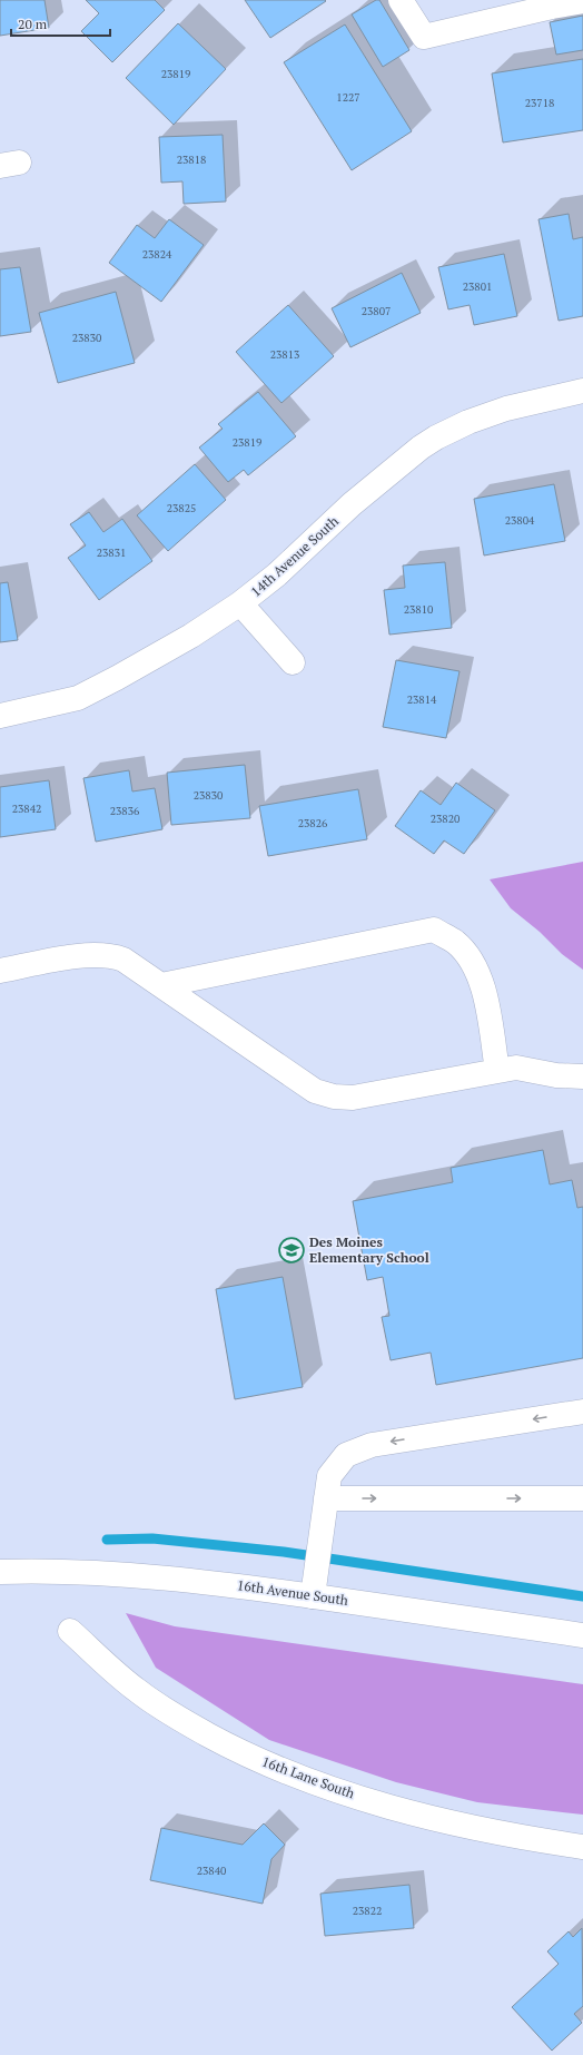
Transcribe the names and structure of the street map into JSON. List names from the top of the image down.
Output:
{
  "streets": {
    "street": ["14th Avenue South", "16th Avenue South", "16th Lane South"]
  },
  "places": {
    "school or university": ["Des Moines Elementary School"]
  },
  "house_numbers": [
    "23819",
    "1227",
    "23718",
    "23818",
    "23824",
    "23801",
    "23807",
    "23830",
    "23813",
    "23819",
    "23825",
    "23804",
    "23831",
    "23810",
    "23814",
    "23830",
    "23842",
    "23836",
    "23820",
    "23826",
    "23840",
    "23822"
  ],
  "scale_bar": "20 m"
}
